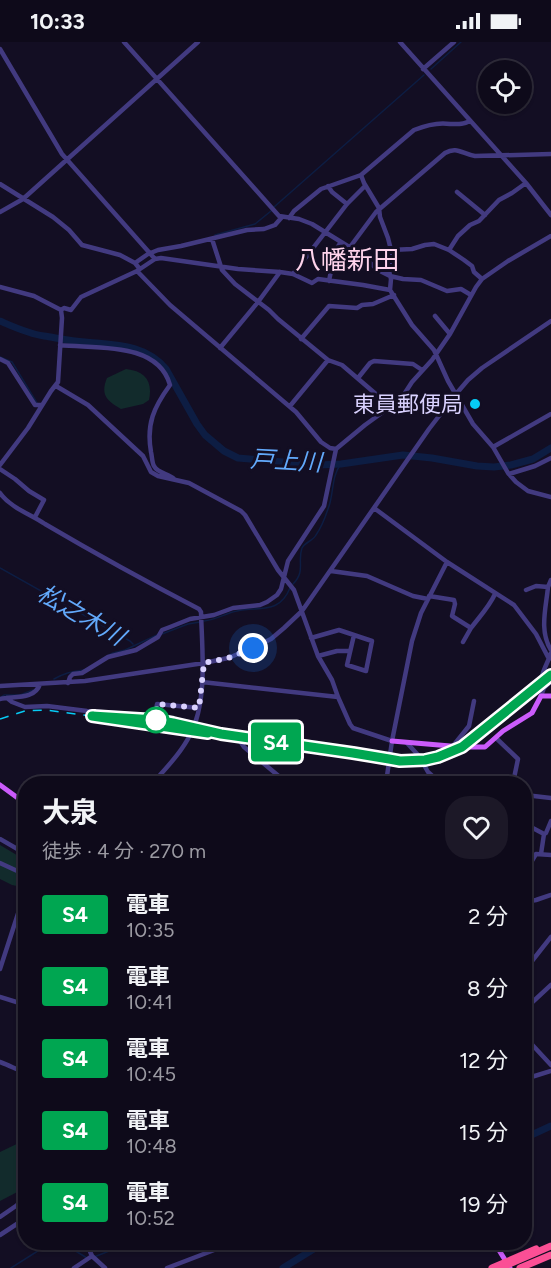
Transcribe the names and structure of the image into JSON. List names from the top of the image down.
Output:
{
  "districts": ["八幡新田"],
  "water": ["戸上川", "松之木川"],
  "places": ["東員郵便局"],
  "page": {
    "status": "10:33",
    "on_map": "S4",
    "heading": ["大泉", "徒歩 · 4 分 · 270 m"],
    "list": [
      {
        "mark": "S4",
        "name": "電車",
        "note": "10:35",
        "value": "2 分"
      },
      {
        "mark": "S4",
        "name": "電車",
        "note": "10:41",
        "value": "8 分"
      },
      {
        "mark": "S4",
        "name": "電車",
        "note": "10:45",
        "value": "12 分"
      },
      {
        "mark": "S4",
        "name": "電車",
        "note": "10:48",
        "value": "15 分"
      },
      {
        "mark": "S4",
        "name": "電車",
        "note": "10:52",
        "value": "19 分"
      }
    ]
  }
}
